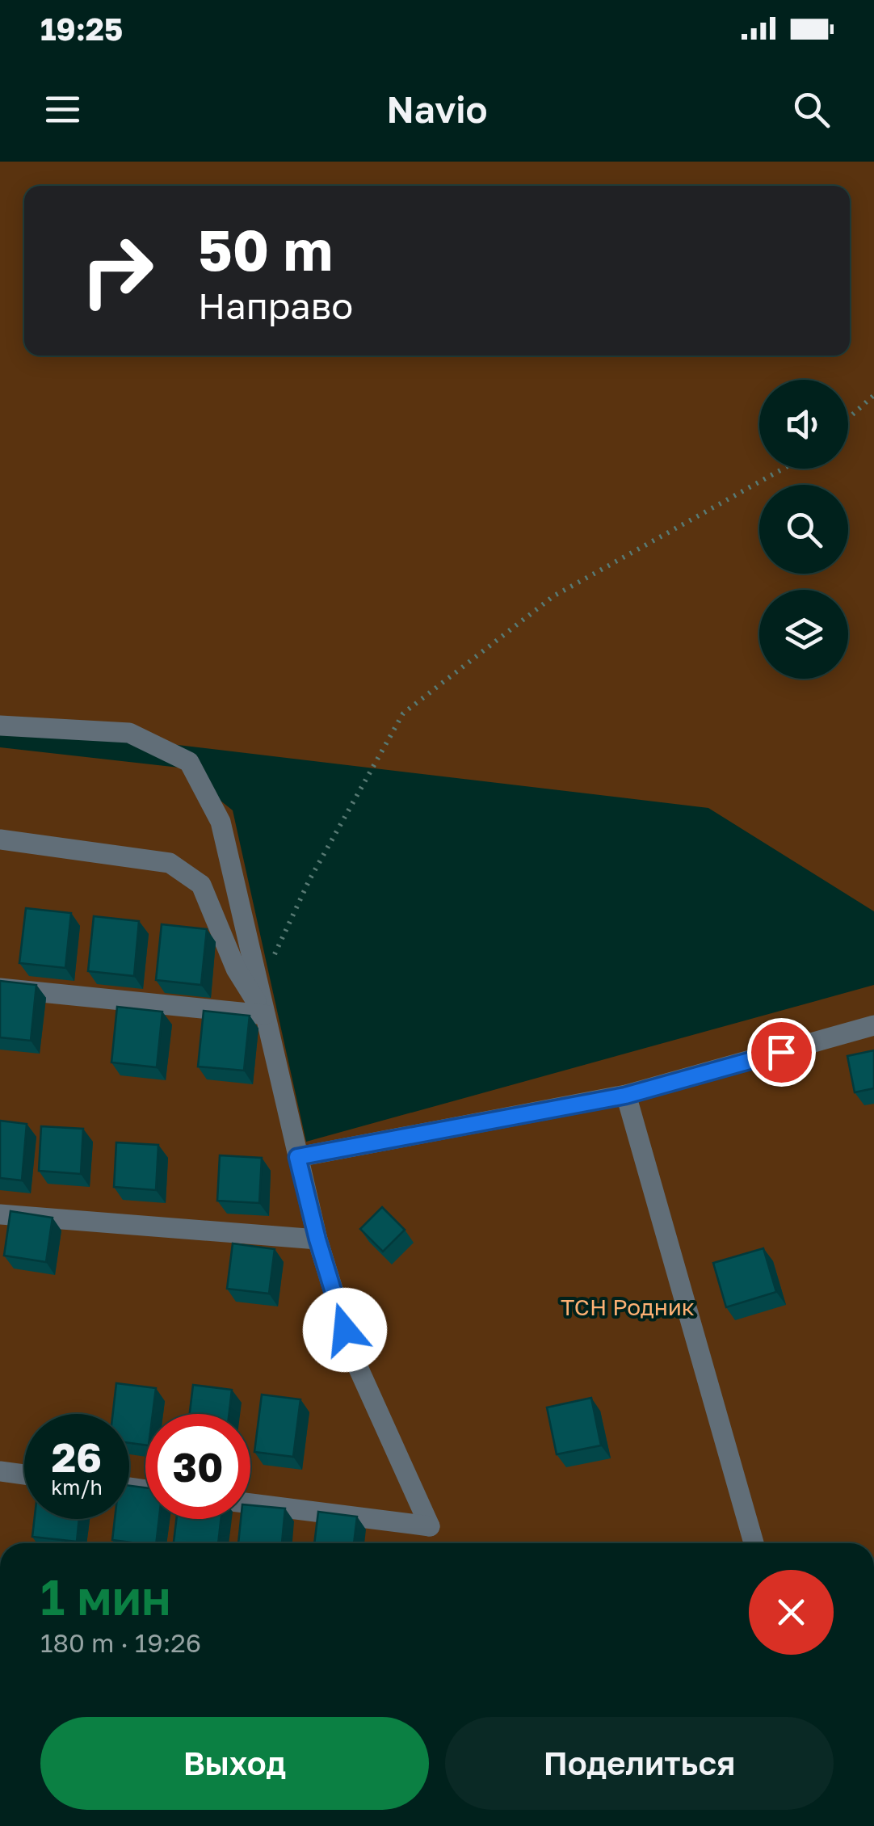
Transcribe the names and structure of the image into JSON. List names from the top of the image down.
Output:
{
  "parks": ["ТСН Родник"],
  "page": {
    "status": "19:25",
    "header": "Navio",
    "turn": ["50 m", "Направо"],
    "speed": "26 km/h",
    "limit": "30",
    "heading": ["1 мин", "180 m · 19:26"],
    "buttons": ["Выход", "Поделиться"]
  }
}
